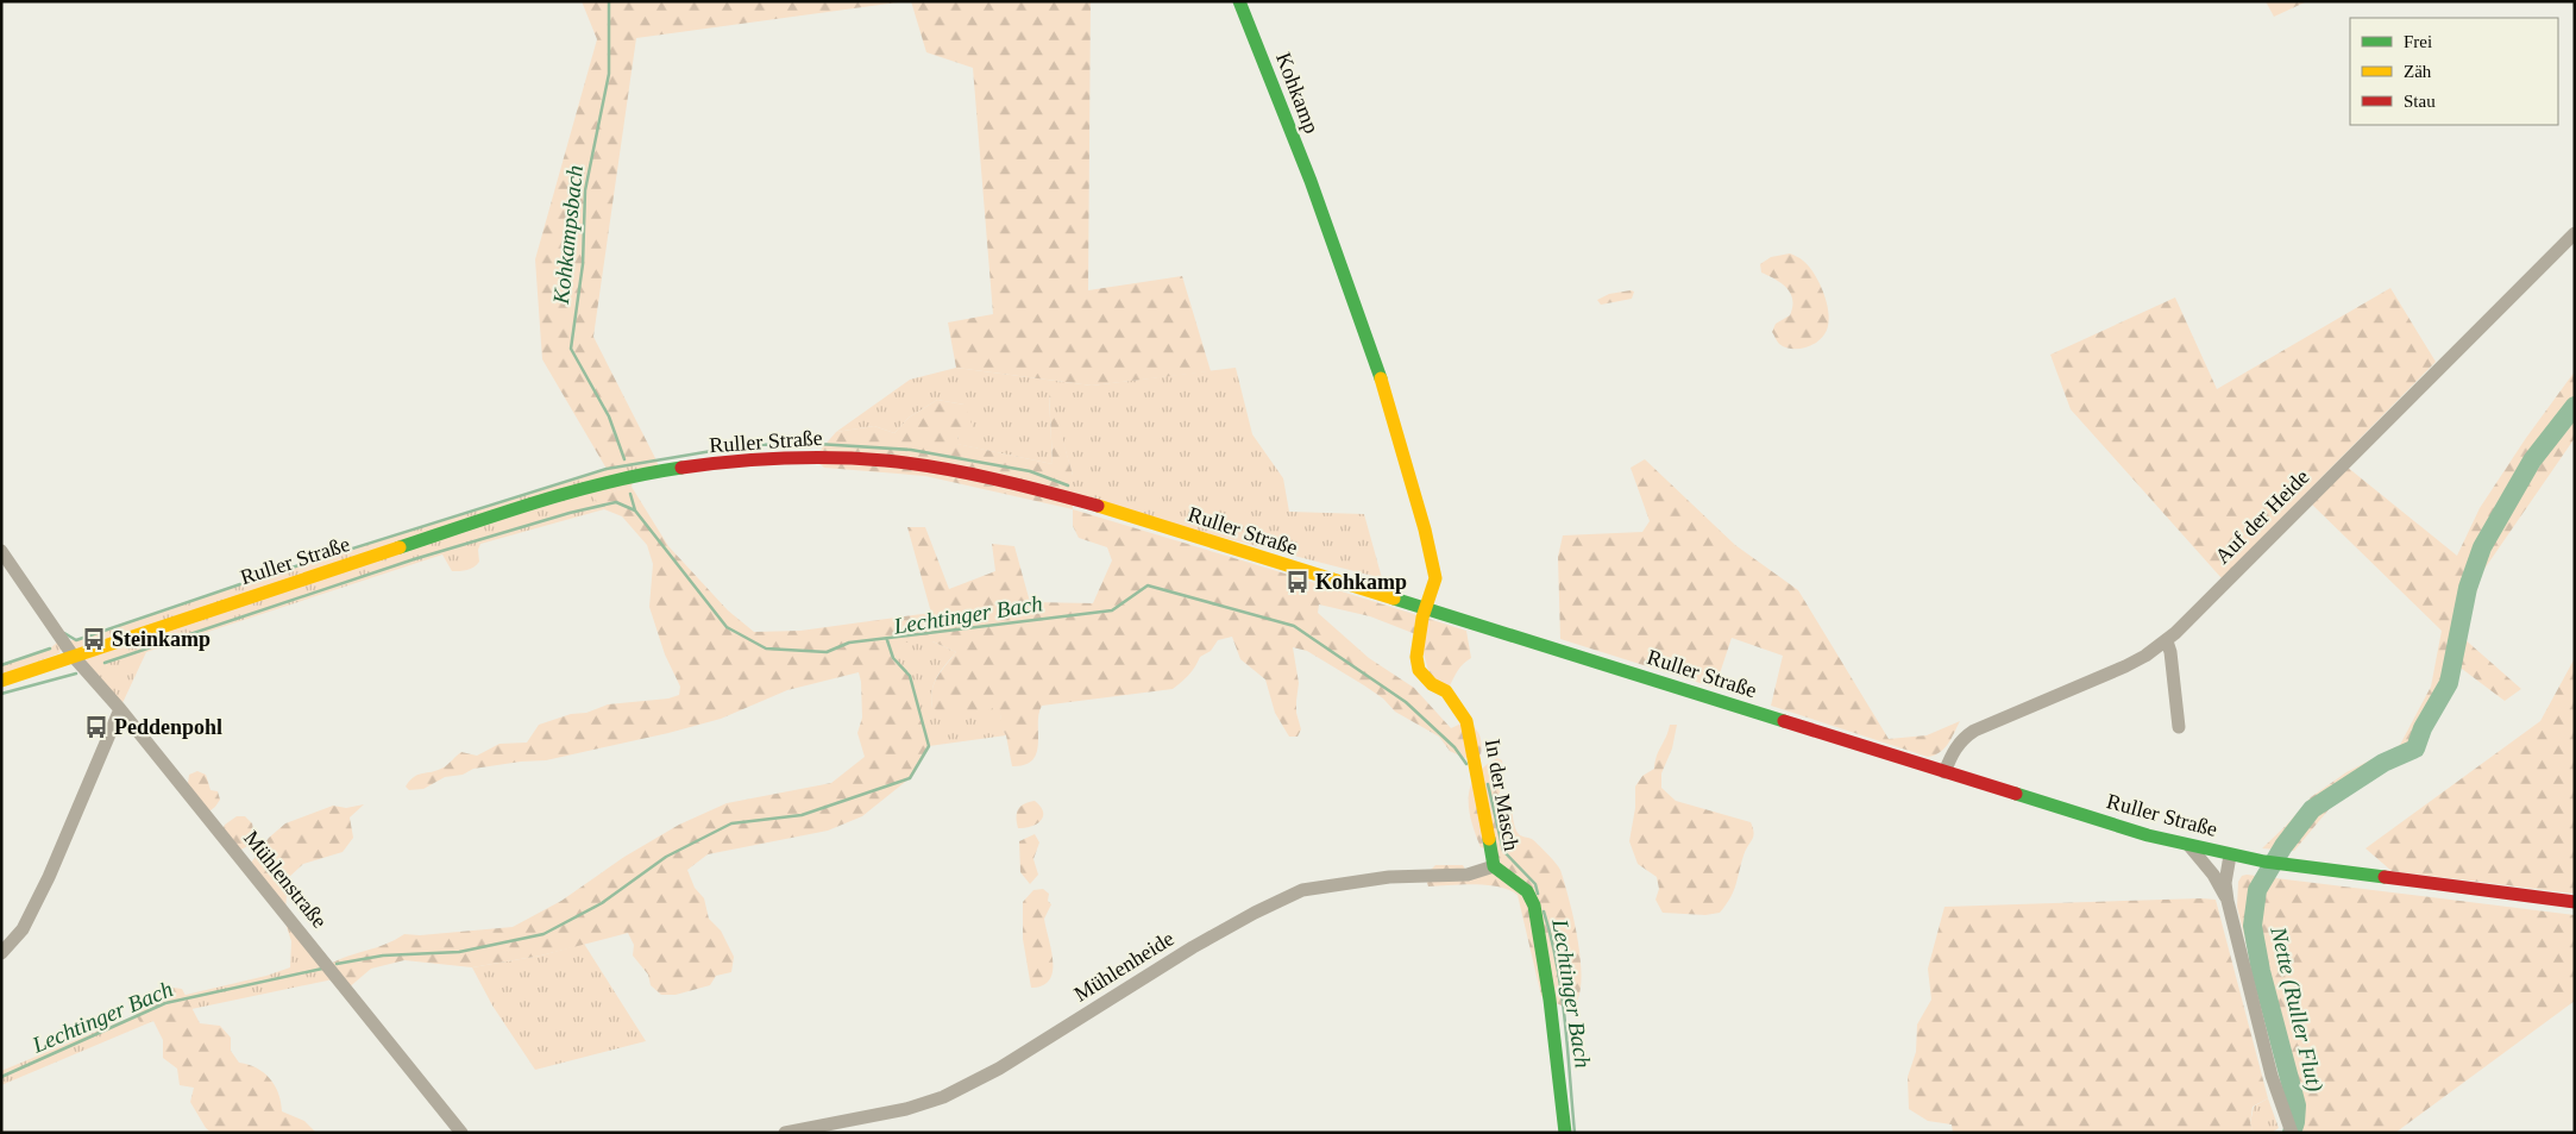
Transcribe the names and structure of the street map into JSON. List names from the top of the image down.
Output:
{
  "streets": {
    "main road": ["Kohkamp", "Ruller Straße", "In der Masch"],
    "street": ["Auf der Heide", "Mühlenstraße", "Mühlenheide"]
  },
  "crossings": [
    ["Kohkamp", "Ruller Straße"],
    ["Kohkamp", "In der Masch"],
    ["Ruller Straße", "Auf der Heide"],
    ["Ruller Straße", "In der Masch"],
    ["Ruller Straße", "Mühlenstraße"],
    ["In der Masch", "Mühlenheide"]
  ],
  "water": ["Kohkampsbach", "Lechtinger Bach", "Nette (Ruller Flut)"],
  "places": {
    "bus stop": ["Kohkamp", "Steinkamp", "Peddenpohl"]
  },
  "legend": ["Frei", "Zäh", "Stau"]
}
